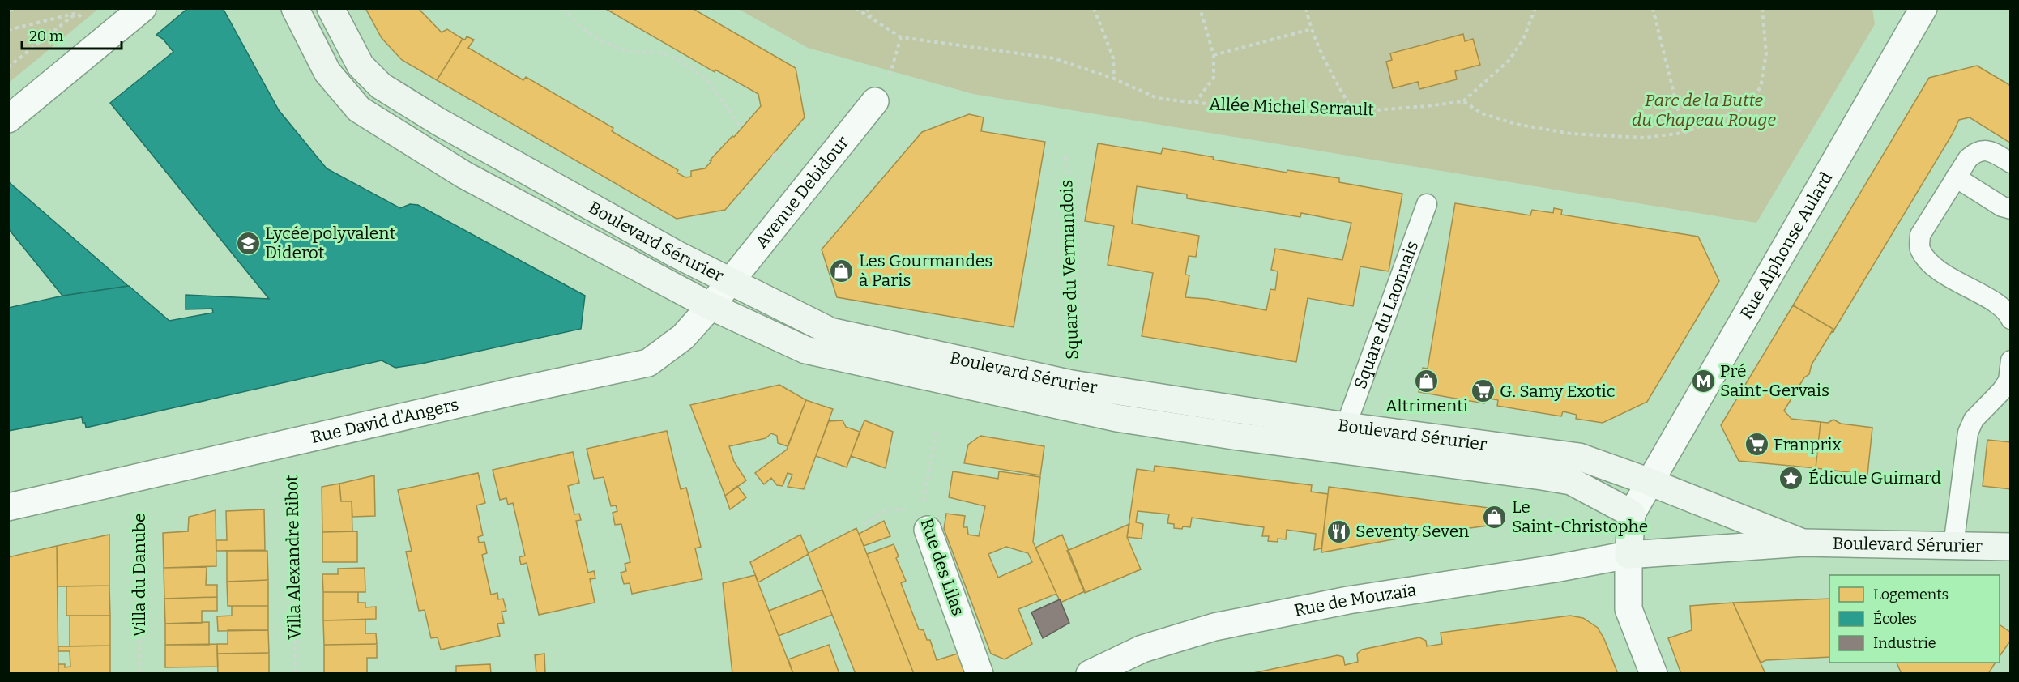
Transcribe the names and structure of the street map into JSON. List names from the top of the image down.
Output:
{
  "streets": {
    "street": [
      "Avenue Debidour",
      "Boulevard Sérurier",
      "Rue Alphonse Aulard",
      "Rue David d'Angers",
      "Rue des Lilas",
      "Rue de Mouzaïa"
    ],
    "lane": ["Square du Laonnais"],
    "path": [
      "Allée Michel Serrault",
      "Square du Vermandois",
      "Villa Alexandre Ribot",
      "Villa du Danube"
    ]
  },
  "crossings": [
    ["Avenue Debidour", "Boulevard Sérurier"],
    ["Avenue Debidour", "Rue David d'Angers"],
    ["Boulevard Sérurier", "Rue Alphonse Aulard"],
    ["Boulevard Sérurier", "Square du Vermandois"],
    ["Boulevard Sérurier", "Square du Laonnais"],
    ["Boulevard Sérurier", "Rue David d'Angers"],
    ["Boulevard Sérurier", "Rue de Mouzaïa"],
    ["Rue David d'Angers", "Villa Alexandre Ribot"],
    ["Rue David d'Angers", "Villa du Danube"]
  ],
  "parks": ["Parc de la Butte du Chapeau Rouge"],
  "places": {
    "school or university": ["Lycée polyvalent Diderot"],
    "shop": ["Les Gourmandes à Paris", "Altrimenti", "Le Saint-Christophe"],
    "metro station": ["Pré Saint-Gervais"],
    "supermarket": ["G. Samy Exotic", "Franprix"],
    "place": ["Édicule Guimard"],
    "restaurant": ["Seventy Seven"]
  },
  "legend": ["Logements", "Écoles", "Industrie"],
  "scale_bar": "20 m"
}
